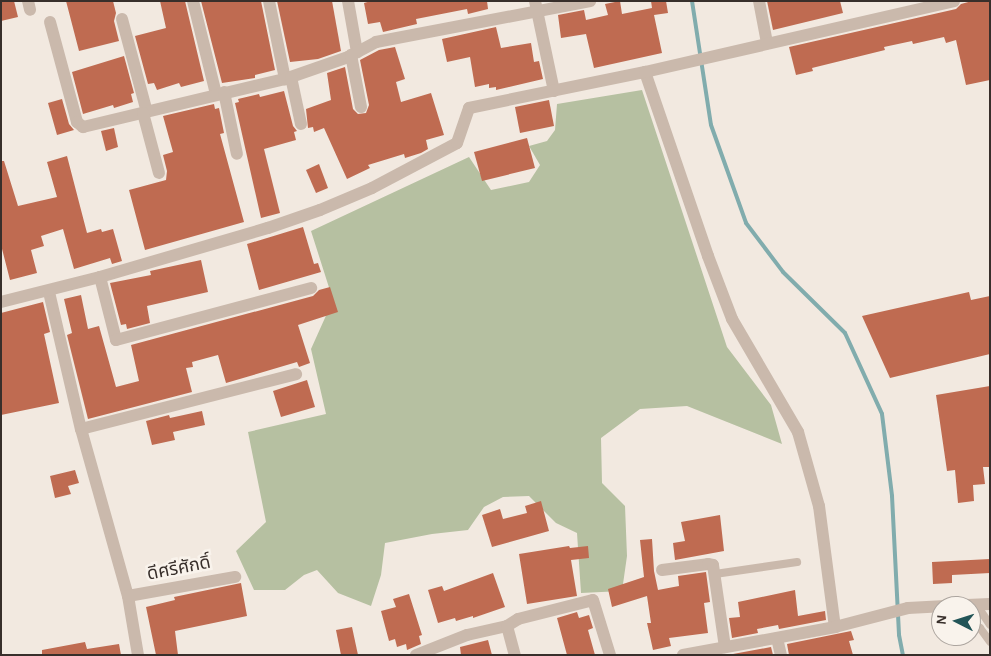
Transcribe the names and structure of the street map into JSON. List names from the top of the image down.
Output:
{
  "streets": {
    "street": ["ดีศรีศักดิ์"]
  },
  "north": "left"
}
